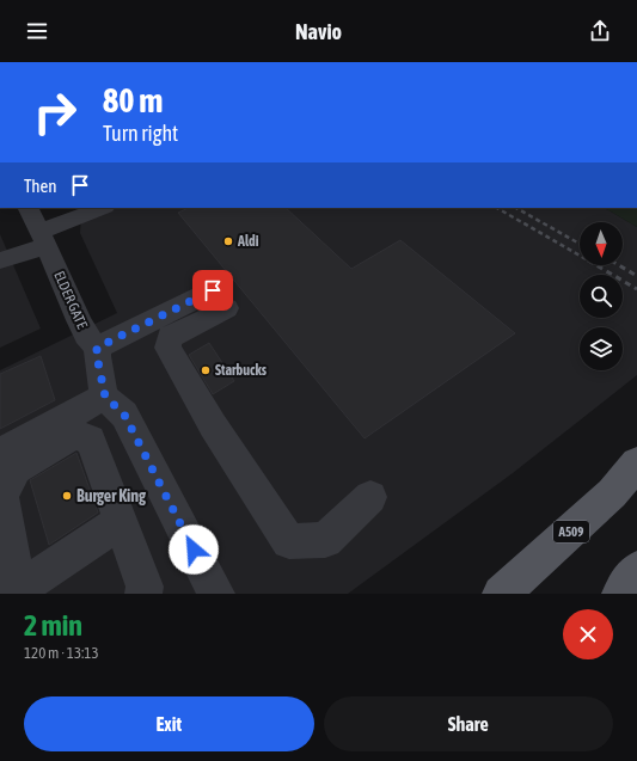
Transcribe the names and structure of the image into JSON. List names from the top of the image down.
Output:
{
  "streets": {
    "main road": ["A509"],
    "street": ["ELDER GATE"]
  },
  "places": ["Aldi", "Starbucks", "Burger King"],
  "north": "bottom",
  "page": {
    "header": "Navio",
    "turn": ["80 m", "Turn right"],
    "then": "Then",
    "heading": ["2 min", "120 m · 13:13"],
    "buttons": ["Exit", "Share"]
  }
}
